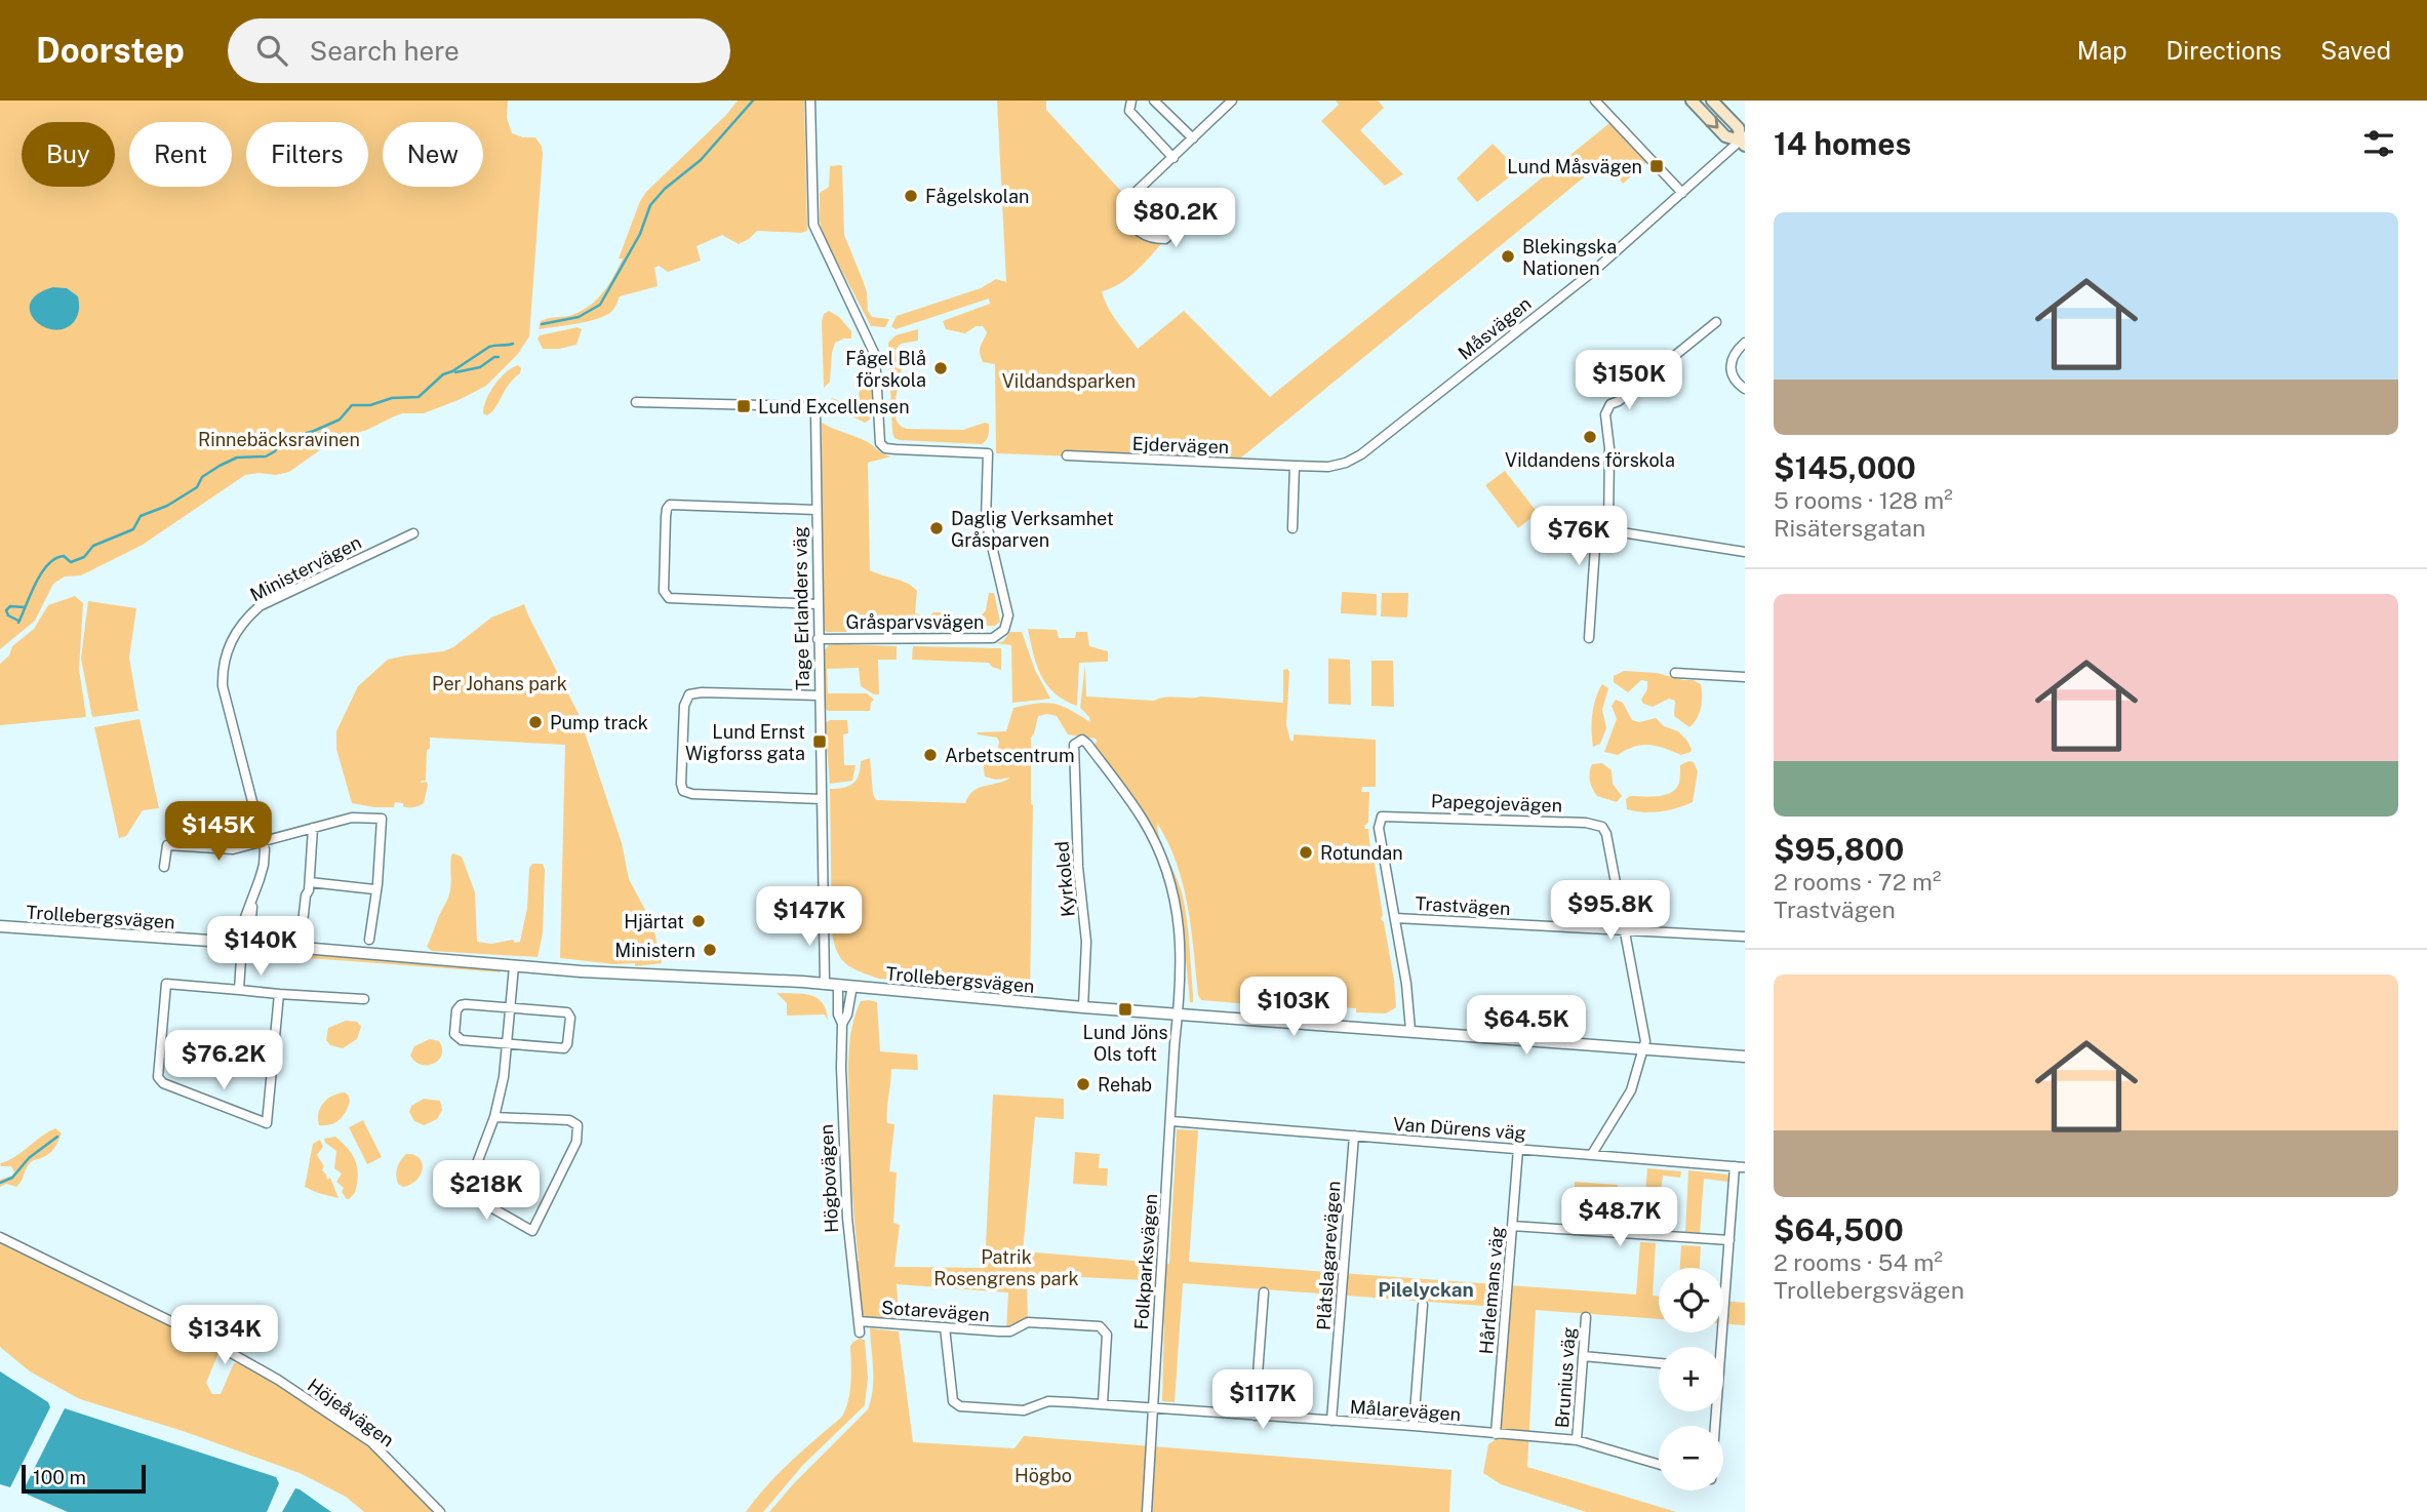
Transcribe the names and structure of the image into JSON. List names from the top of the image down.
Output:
{
  "streets": {
    "street": [
      "Måsvägen",
      "Ejdervägen",
      "Ministervägen",
      "Tage Erlanders väg",
      "Gråsparvsvägen",
      "Papegojevägen",
      "Kyrkoled",
      "Trastvägen",
      "Trollebergsvägen",
      "Van Dürens väg",
      "Högbovägen",
      "Plåtslagarevägen",
      "Folkparksvägen",
      "Hårlemans väg",
      "Sotarevägen",
      "Brunius väg",
      "Målarevägen",
      "Höjeåvägen"
    ]
  },
  "crossings": [
    ["Måsvägen", "Ejdervägen"],
    ["Ministervägen", "Trollebergsvägen"],
    ["Tage Erlanders väg", "Gråsparvsvägen"],
    ["Tage Erlanders väg", "Trollebergsvägen"],
    ["Papegojevägen", "Trastvägen"],
    ["Kyrkoled", "Trollebergsvägen"],
    ["Kyrkoled", "Folkparksvägen"],
    ["Trollebergsvägen", "Högbovägen"],
    ["Trollebergsvägen", "Folkparksvägen"],
    ["Van Dürens väg", "Plåtslagarevägen"],
    ["Van Dürens väg", "Folkparksvägen"],
    ["Van Dürens väg", "Hårlemans väg"],
    ["Högbovägen", "Sotarevägen"],
    ["Plåtslagarevägen", "Målarevägen"],
    ["Folkparksvägen", "Målarevägen"],
    ["Hårlemans väg", "Målarevägen"],
    ["Sotarevägen", "Målarevägen"],
    ["Brunius väg", "Målarevägen"]
  ],
  "districts": ["Pilelyckan"],
  "parks": [
    "Vildandsparken",
    "Rinnebäcksravinen",
    "Per Johans park",
    "Patrik Rosengrens park",
    "Högbo"
  ],
  "places": {
    "transit": [
      "Lund Måsvägen",
      "Lund Excellensen",
      "Lund Ernst Wigforss gata",
      "Lund Jöns Ols toft"
    ],
    "other": [
      "Fågelskolan",
      "Blekingska Nationen",
      "Fågel Blå förskola",
      "Vildandens förskola",
      "Daglig Verksamhet Gråsparven",
      "Pump track",
      "Arbetscentrum",
      "Rotundan",
      "Hjärtat",
      "Ministern",
      "Rehab"
    ]
  },
  "scale_bar": "100 m",
  "page": {
    "header": "Doorstep",
    "search": "Search here",
    "nav": ["Map", "Directions", "Saved"],
    "heading": "14 homes",
    "chip": [
      "Buy",
      "Rent",
      "Filters",
      "New"
    ],
    "list": [
      {
        "name": "$145,000",
        "note": "5 rooms · 128 m² · Risätersgatan"
      },
      {
        "name": "$95,800",
        "note": "2 rooms · 72 m² · Trastvägen"
      },
      {
        "name": "$64,500",
        "note": "2 rooms · 54 m² · Trollebergsvägen"
      }
    ],
    "price": [
      "$80.2K",
      "$150K",
      "$76K",
      "$145K",
      "$95.8K",
      "$147K",
      "$140K",
      "$103K",
      "$64.5K",
      "$76.2K",
      "$218K",
      "$48.7K",
      "$134K",
      "$117K"
    ],
    "map_buttons": ["+", "−"],
    "scale": "100 m"
  }
}
